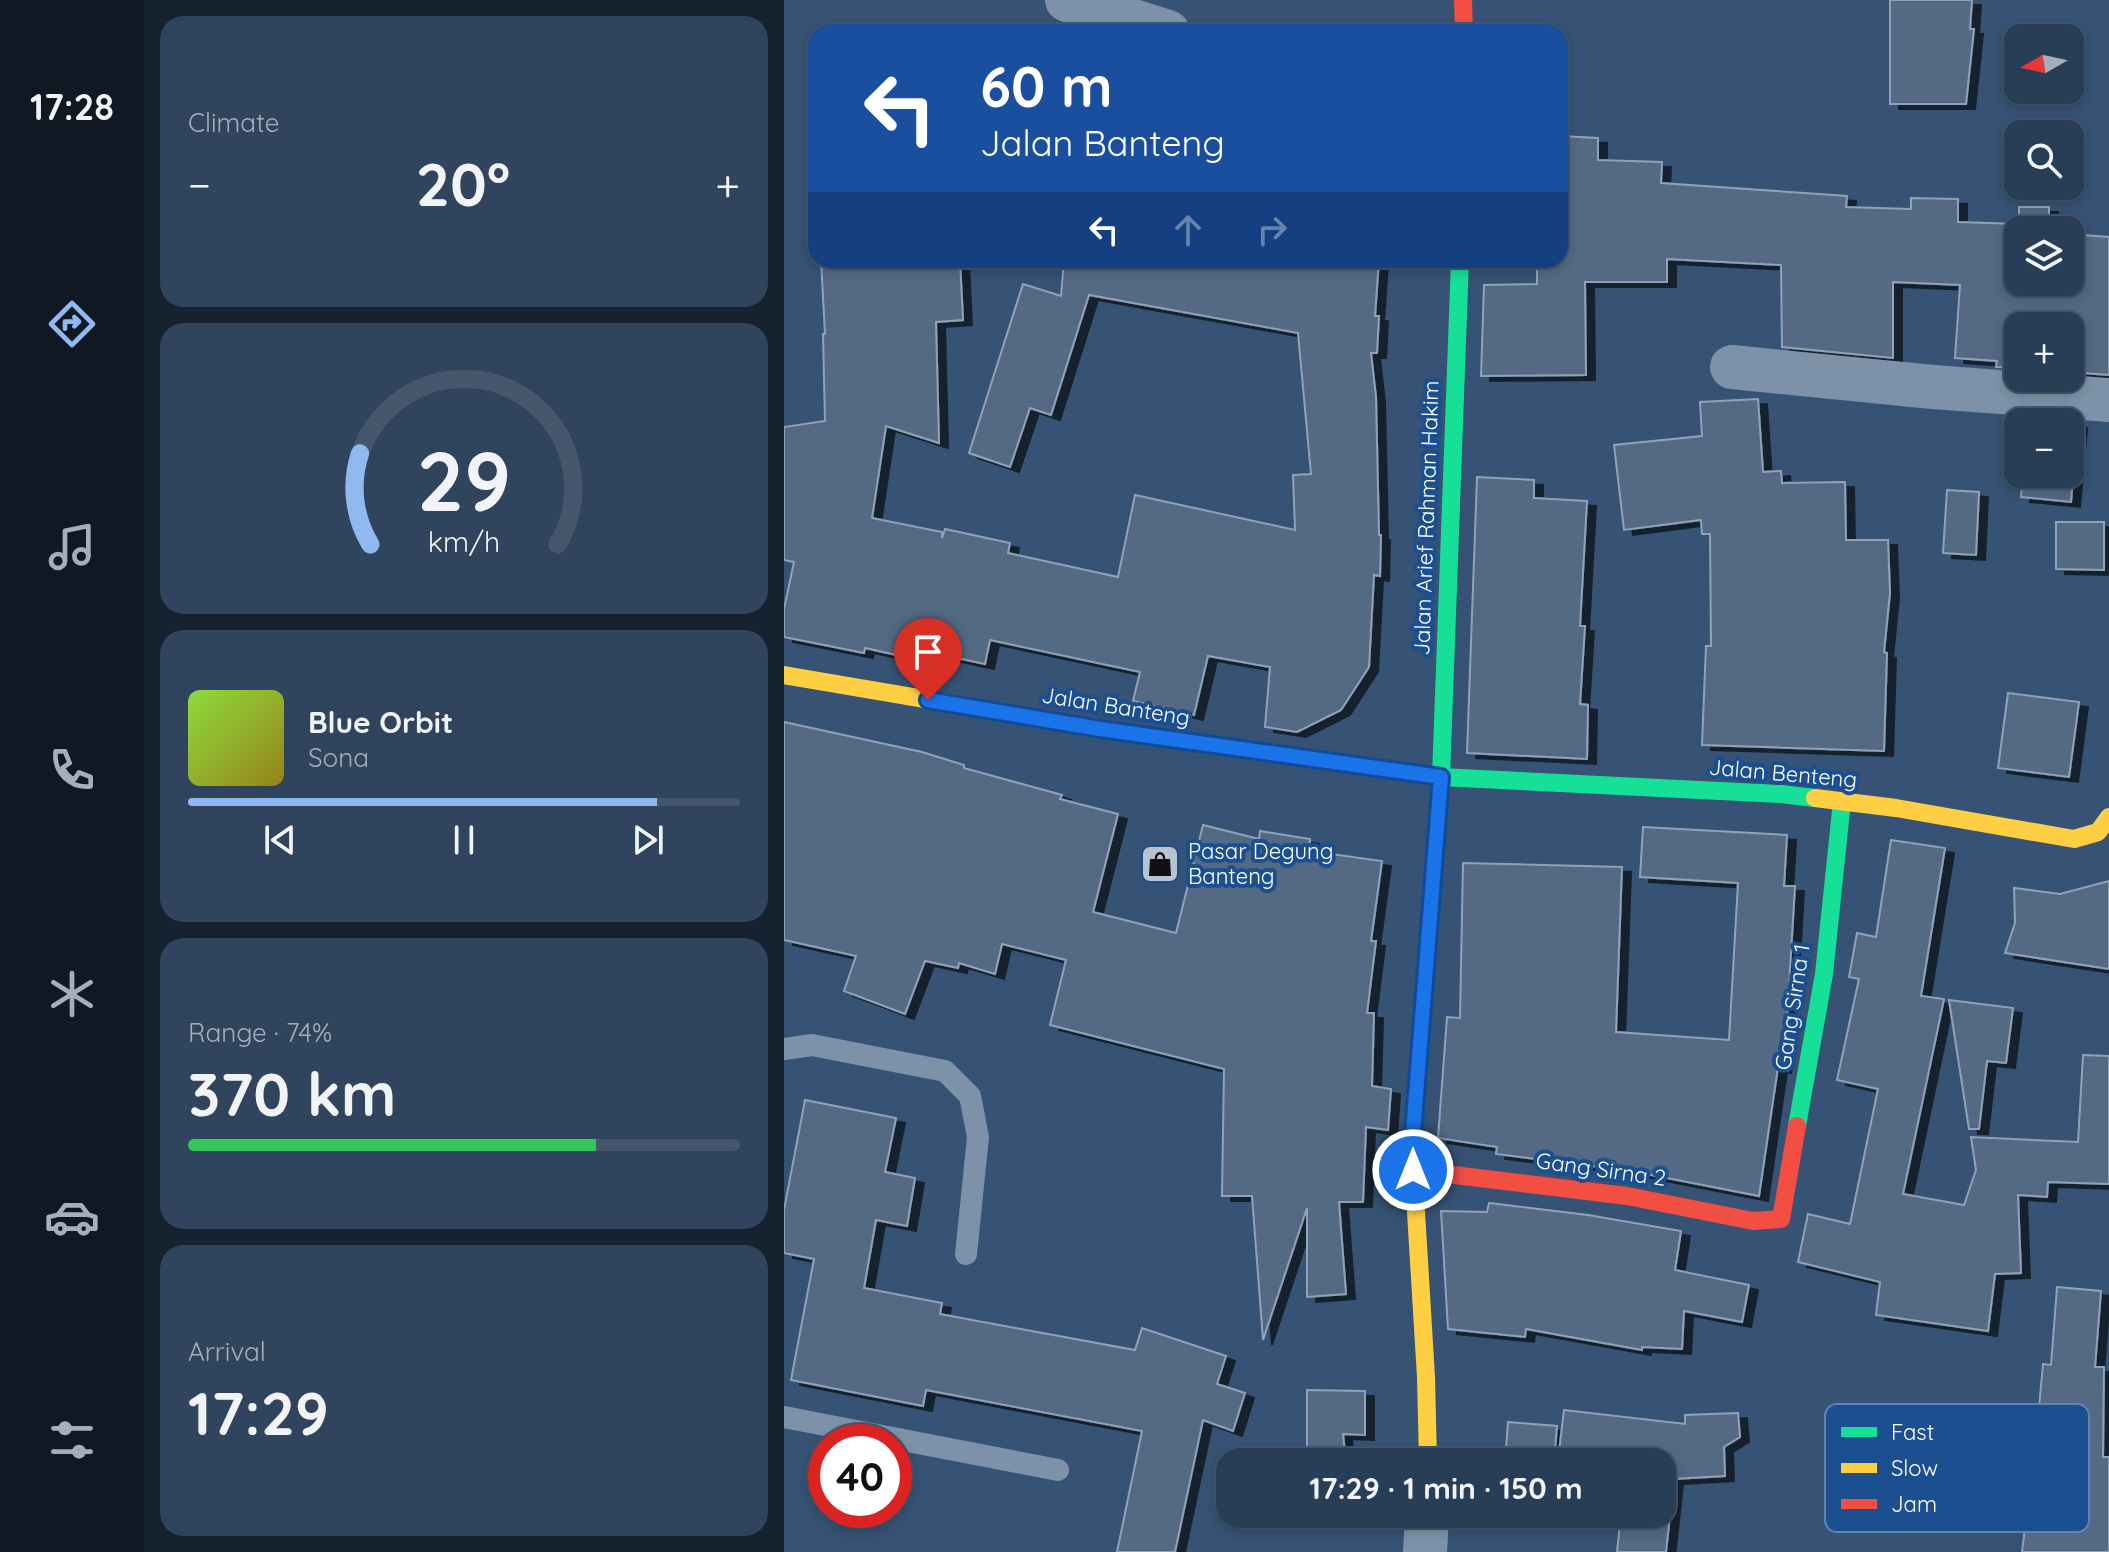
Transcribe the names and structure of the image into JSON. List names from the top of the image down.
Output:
{
  "streets": {
    "street": [
      "Jalan Arief Rahman Hakim",
      "Jalan Banteng",
      "Jalan Benteng",
      "Gang Sirna 1",
      "Gang Sirna 2"
    ]
  },
  "crossings": [
    ["Jalan Arief Rahman Hakim", "Jalan Banteng"],
    ["Jalan Arief Rahman Hakim", "Jalan Benteng"],
    ["Jalan Arief Rahman Hakim", "Gang Sirna 2"],
    ["Jalan Banteng", "Jalan Benteng"],
    ["Jalan Benteng", "Gang Sirna 1"],
    ["Gang Sirna 1", "Gang Sirna 2"]
  ],
  "places": {
    "shop": ["Pasar Degung Banteng"]
  },
  "legend": ["Fast", "Slow", "Jam"],
  "north": "left",
  "page": {
    "tabs": "17:28",
    "tile": [
      "Climate",
      ["Range · 74%", "370 km"],
      ["Arrival", "17:29"]
    ],
    "map_buttons": ["+", "−"],
    "turn": ["60 m", "Jalan Banteng"],
    "heat": ["−", "20°", "+"],
    "song": ["Blue Orbit", "Sona"],
    "limit": "40",
    "trip": "17:29 · 1 min · 150 m",
    "gauge": ["29", "km/h"]
  }
}
